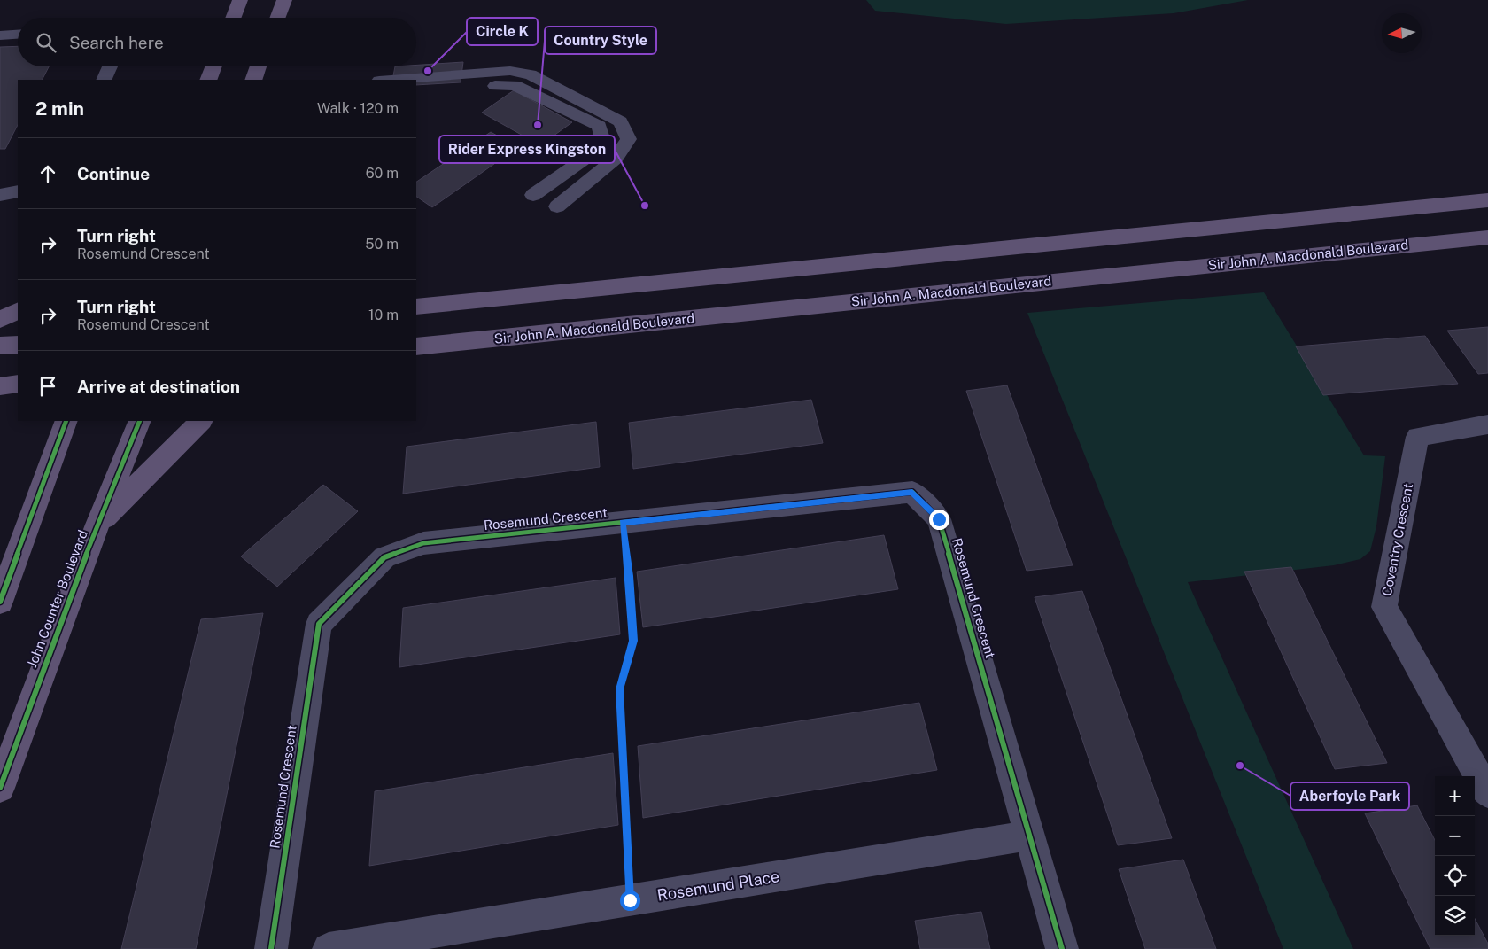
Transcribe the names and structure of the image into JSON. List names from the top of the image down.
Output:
{
  "streets": {
    "main road": ["Sir John A. Macdonald Boulevard", "John Counter Boulevard"],
    "street": ["Rosemund Crescent", "Coventry Crescent", "Rosemund Place"]
  },
  "crossings": [
    ["Rosemund Crescent", "Rosemund Place"]
  ],
  "places": [
    "Circle K",
    "Country Style",
    "Rider Express Kingston",
    "Aberfoyle Park"
  ],
  "north": "left",
  "page": {
    "search": "Search here",
    "heading": ["2 min", "Walk · 120 m"],
    "list": [
      ["Continue", "60 m"],
      ["Turn right", "Rosemund Crescent", "50 m"],
      ["Turn right", "Rosemund Crescent", "10 m"],
      "Arrive at destination"
    ],
    "map_buttons": ["+", "−"]
  }
}
